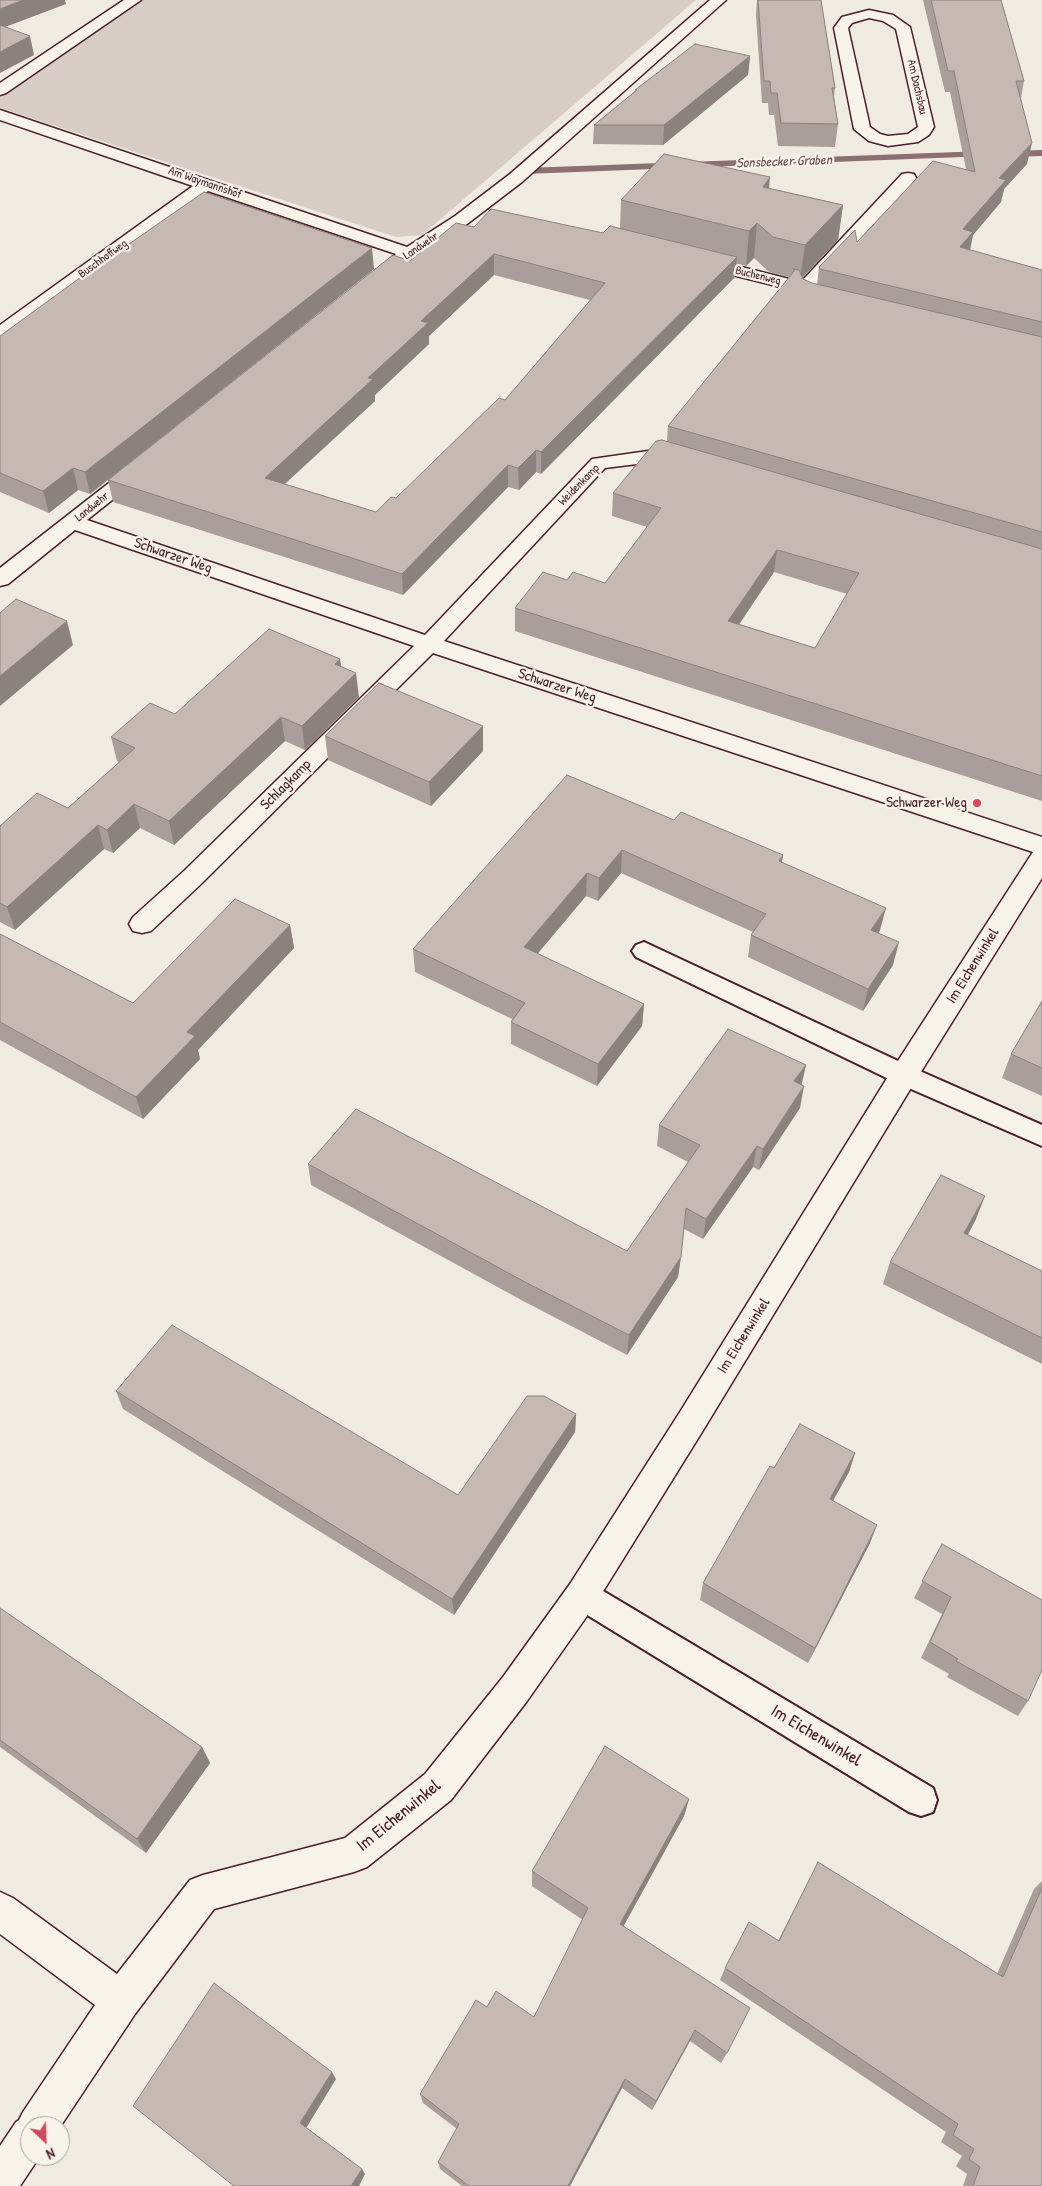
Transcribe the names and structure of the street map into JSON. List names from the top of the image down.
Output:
{
  "streets": {
    "street": [
      "Am Dachsbau",
      "Am Waymannshof",
      "Landwehr",
      "Buschhoffweg",
      "Buchenweg",
      "Weidenkamp",
      "Schwarzer Weg",
      "Schlagkamp",
      "Im Eichenwinkel"
    ]
  },
  "crossings": [
    ["Am Waymannshof", "Landwehr"],
    ["Am Waymannshof", "Buschhoffweg"],
    ["Landwehr", "Schwarzer Weg"],
    ["Weidenkamp", "Schwarzer Weg"],
    ["Weidenkamp", "Schlagkamp"],
    ["Schwarzer Weg", "Schlagkamp"]
  ],
  "water": ["Sonsbecker Graben"],
  "places": ["Schwarzer Weg"],
  "north": "bottom right"
}
